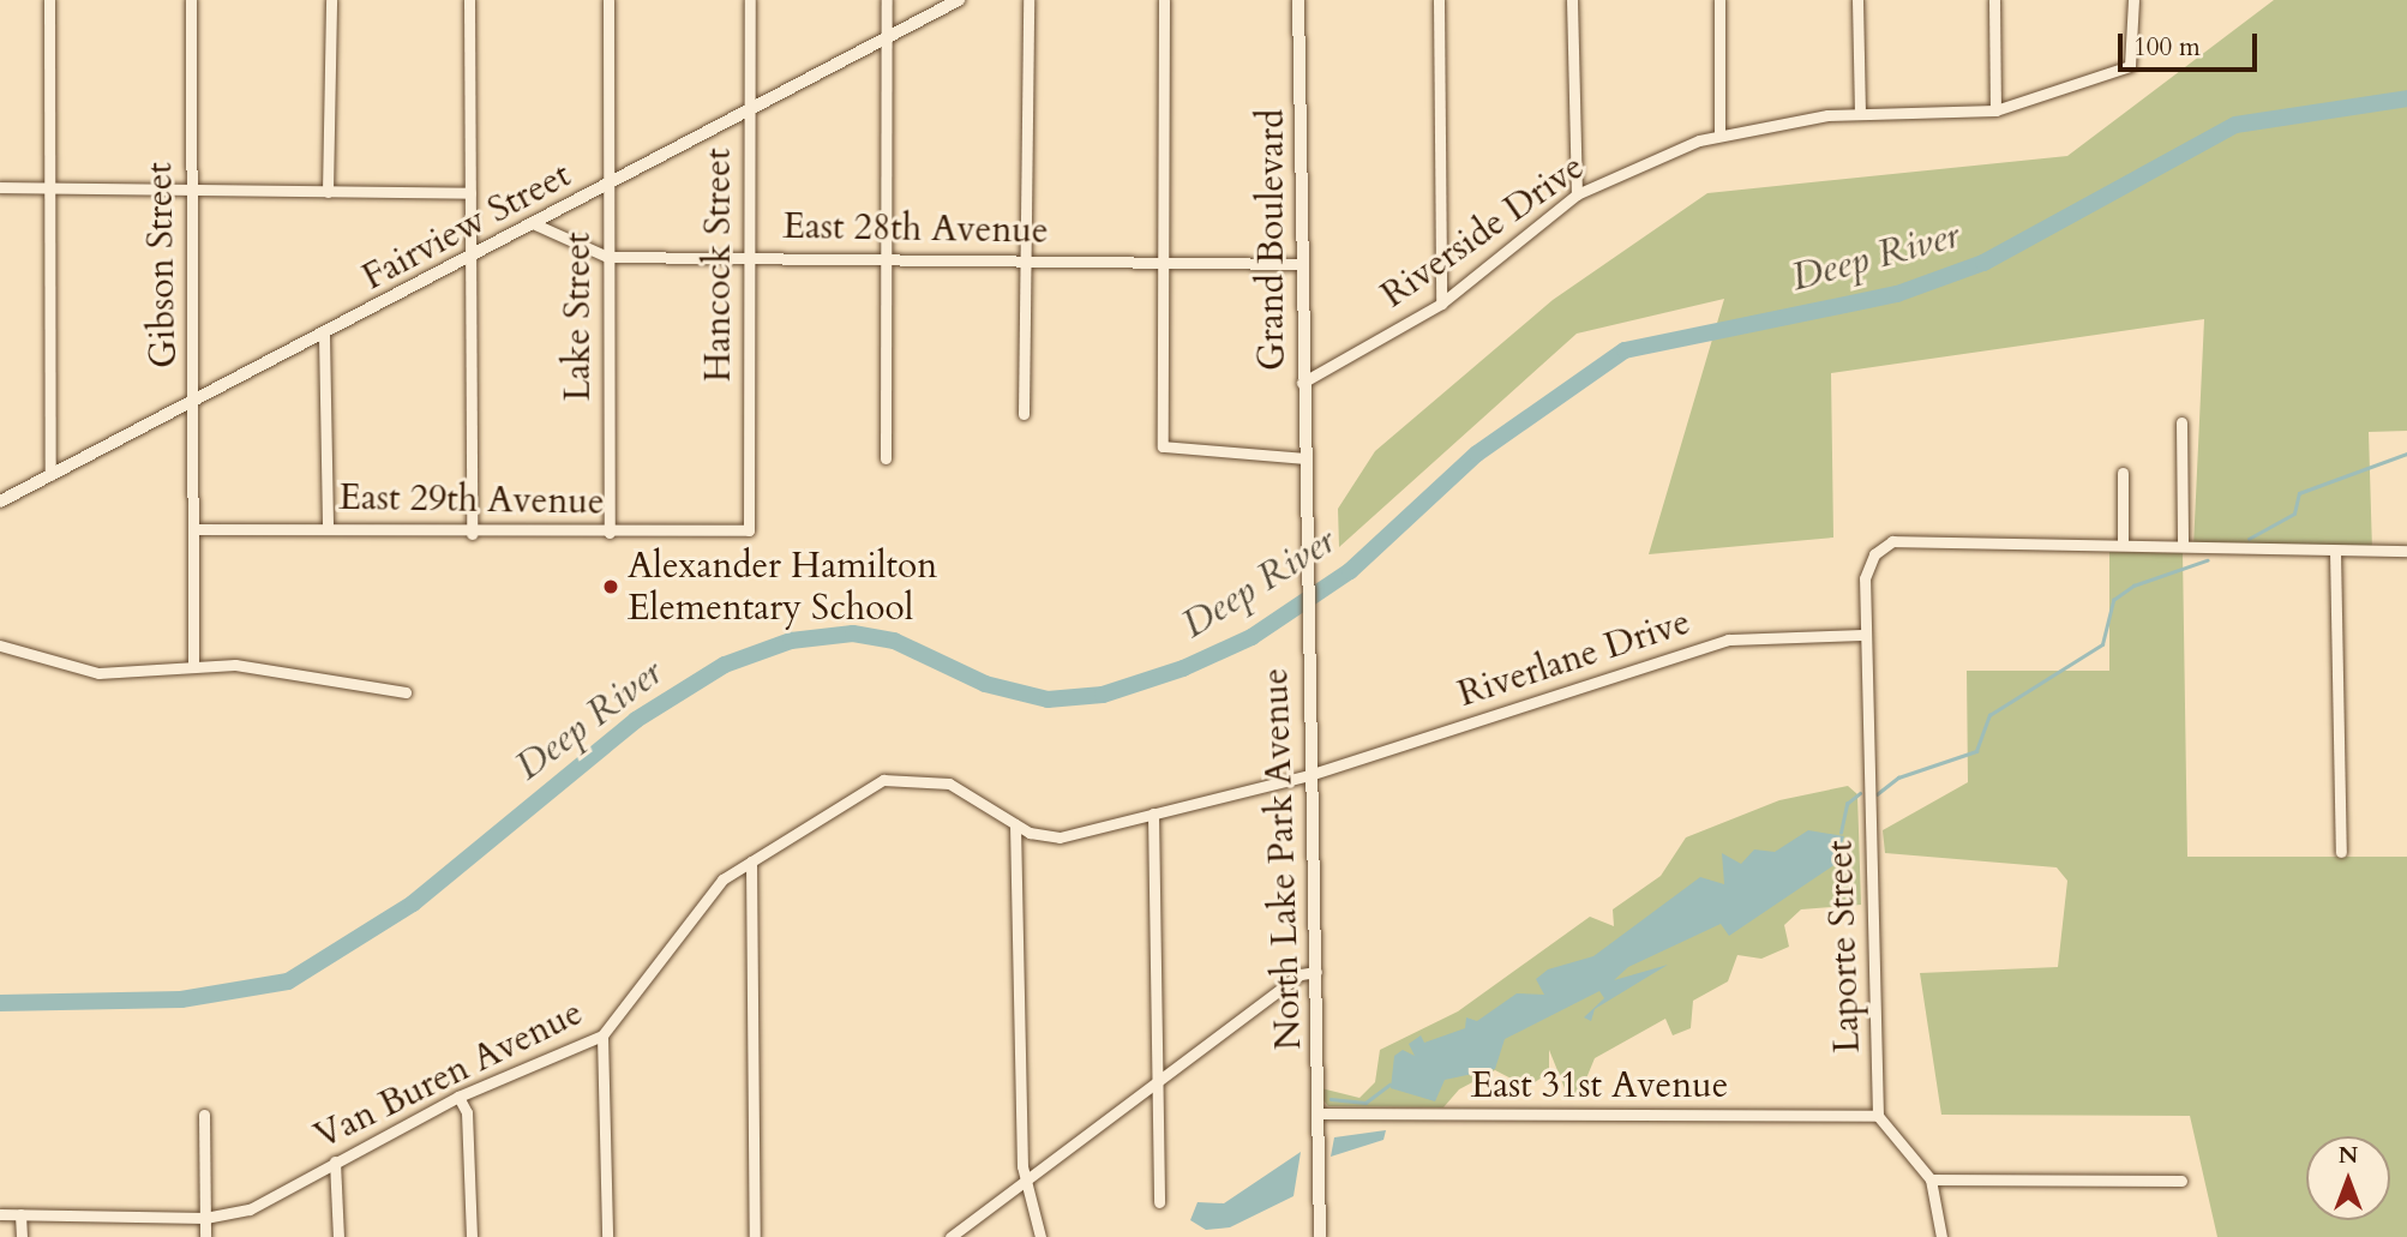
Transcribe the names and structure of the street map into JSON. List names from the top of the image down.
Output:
{
  "streets": {
    "street": [
      "Fairview Street",
      "East 28th Avenue",
      "Riverside Drive",
      "Grand Boulevard",
      "Gibson Street",
      "Hancock Street",
      "Lake Street",
      "East 29th Avenue",
      "Riverlane Drive",
      "North Lake Park Avenue",
      "Laporte Street",
      "Van Buren Avenue",
      "East 31st Avenue"
    ]
  },
  "crossings": [
    ["Fairview Street", "East 28th Avenue"],
    ["Fairview Street", "Gibson Street"],
    ["Fairview Street", "Hancock Street"],
    ["Fairview Street", "Lake Street"],
    ["East 28th Avenue", "Grand Boulevard"],
    ["East 28th Avenue", "Hancock Street"],
    ["East 28th Avenue", "Lake Street"],
    ["Riverside Drive", "Grand Boulevard"],
    ["Grand Boulevard", "North Lake Park Avenue"],
    ["Gibson Street", "East 29th Avenue"],
    ["Hancock Street", "East 29th Avenue"],
    ["Lake Street", "East 29th Avenue"],
    ["Riverlane Drive", "North Lake Park Avenue"],
    ["Riverlane Drive", "Laporte Street"],
    ["Riverlane Drive", "Van Buren Avenue"],
    ["North Lake Park Avenue", "Van Buren Avenue"],
    ["North Lake Park Avenue", "East 31st Avenue"],
    ["Laporte Street", "East 31st Avenue"]
  ],
  "water": ["Deep River"],
  "places": ["Alexander Hamilton Elementary School"],
  "scale_bar": "100 m",
  "north": "top"
}
